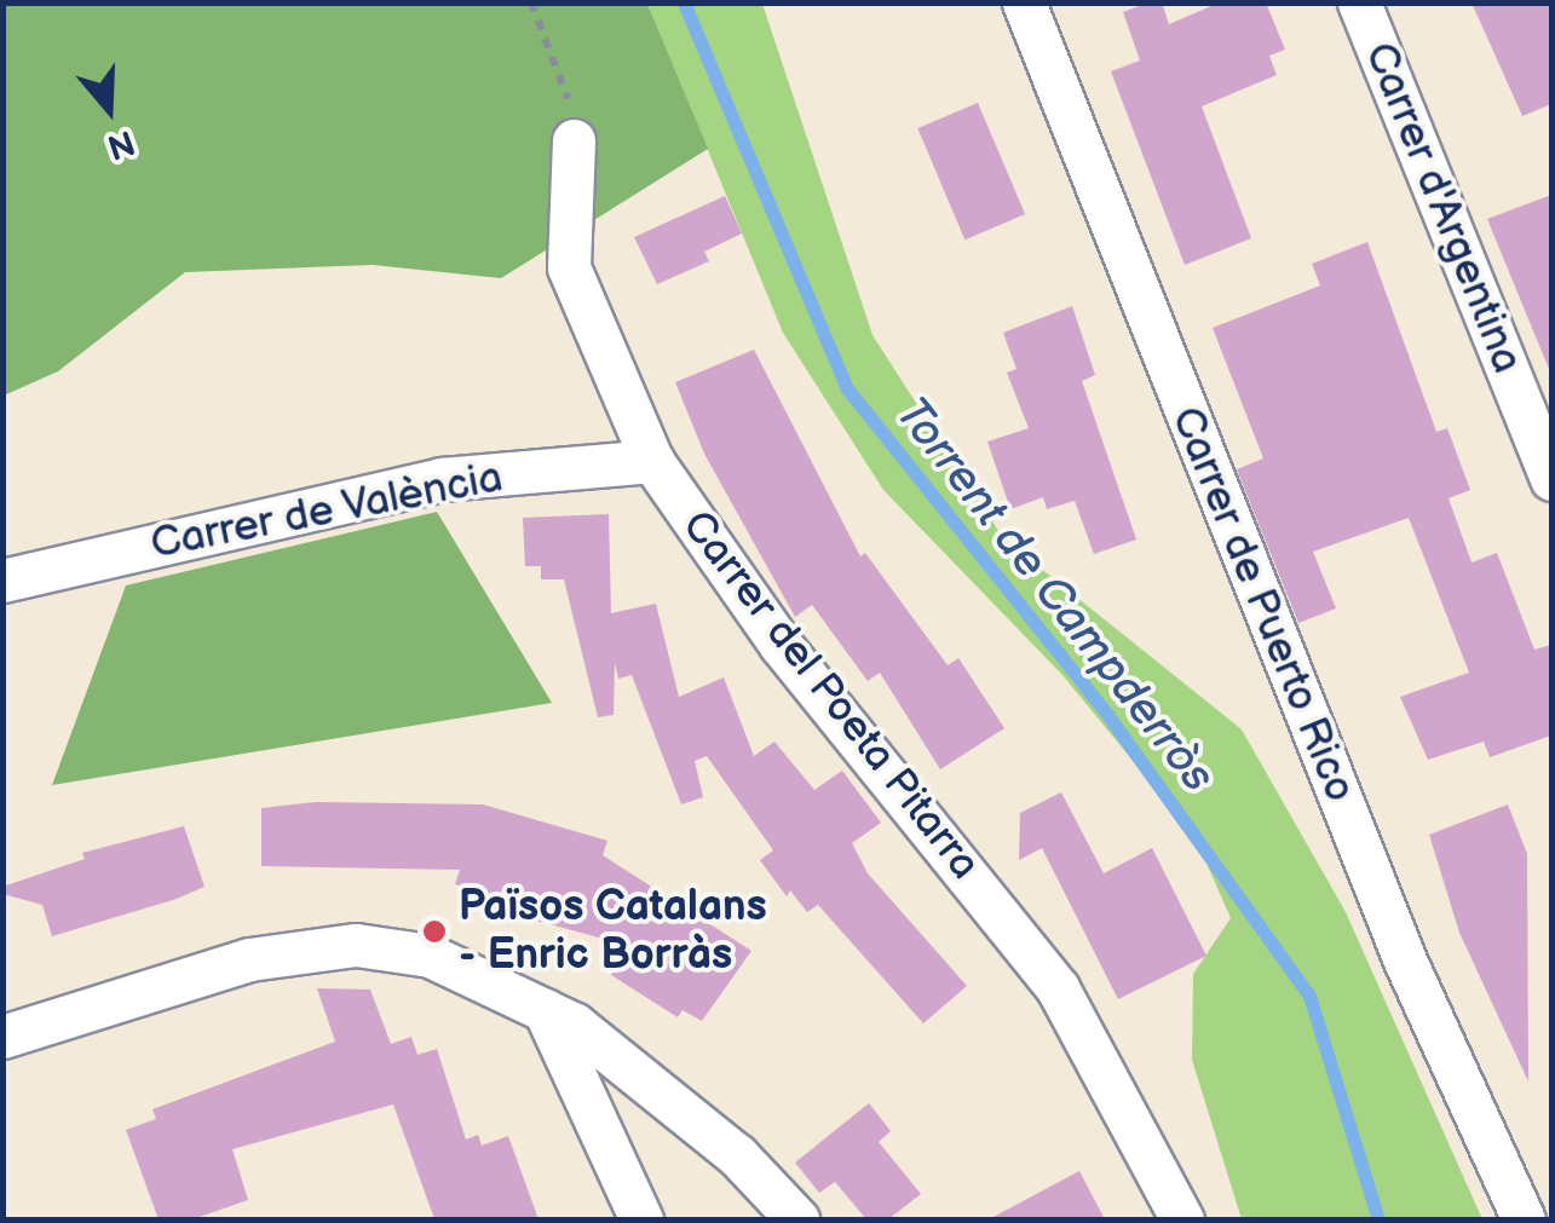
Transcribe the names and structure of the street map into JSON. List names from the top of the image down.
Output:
{
  "streets": {
    "street": [
      "Carrer d'Argentina",
      "Carrer de València",
      "Carrer de Puerto Rico",
      "Carrer del Poeta Pitarra"
    ]
  },
  "crossings": [
    ["Carrer de València", "Carrer del Poeta Pitarra"]
  ],
  "water": ["Torrent de Campderròs"],
  "places": ["Països Catalans - Enric Borràs"],
  "north": "bottom"
}
